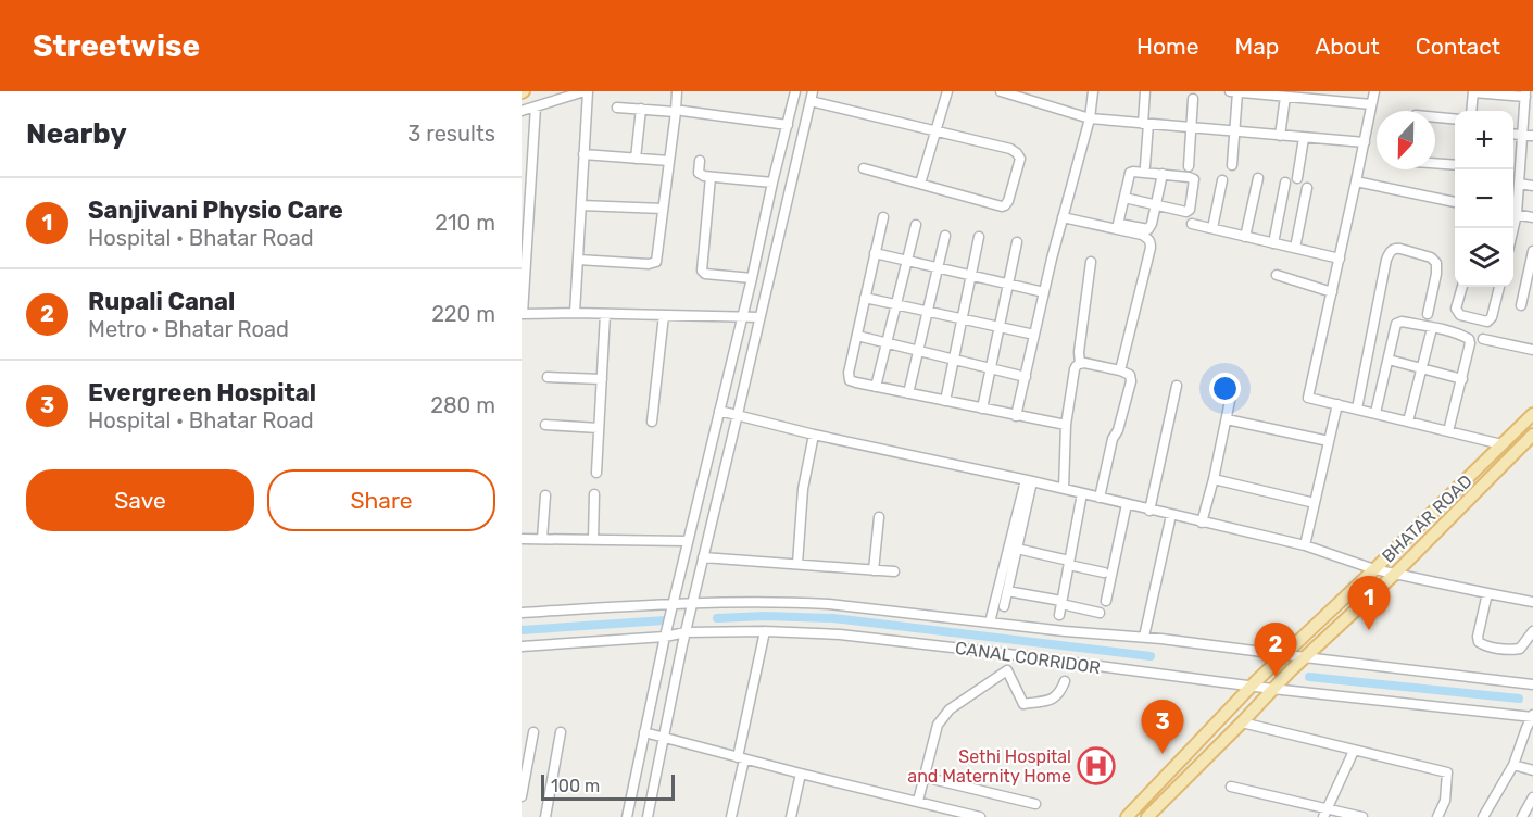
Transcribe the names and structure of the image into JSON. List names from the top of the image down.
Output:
{
  "streets": {
    "main road": ["BHATAR ROAD"],
    "street": ["CANAL CORRIDOR"]
  },
  "crossings": [
    ["BHATAR ROAD", "CANAL CORRIDOR"]
  ],
  "places": {
    "hospital": ["Sethi Hospital and Maternity Home"]
  },
  "scale_bar": "100 m",
  "north": "bottom",
  "page": {
    "header": "Streetwise",
    "nav": [
      "Home",
      "Map",
      "About",
      "Contact"
    ],
    "heading": ["Nearby", "3 results"],
    "map_buttons": ["+", "−"],
    "list": [
      {
        "mark": "1",
        "name": "Sanjivani Physio Care",
        "note": "Hospital · Bhatar Road",
        "value": "210 m"
      },
      {
        "mark": "2",
        "name": "Rupali Canal",
        "note": "Metro · Bhatar Road",
        "value": "220 m"
      },
      {
        "mark": "3",
        "name": "Evergreen Hospital",
        "note": "Hospital · Bhatar Road",
        "value": "280 m"
      }
    ],
    "buttons": ["Save", "Share"],
    "pins": ["1", "2", "3"],
    "scale": "100 m"
  }
}
